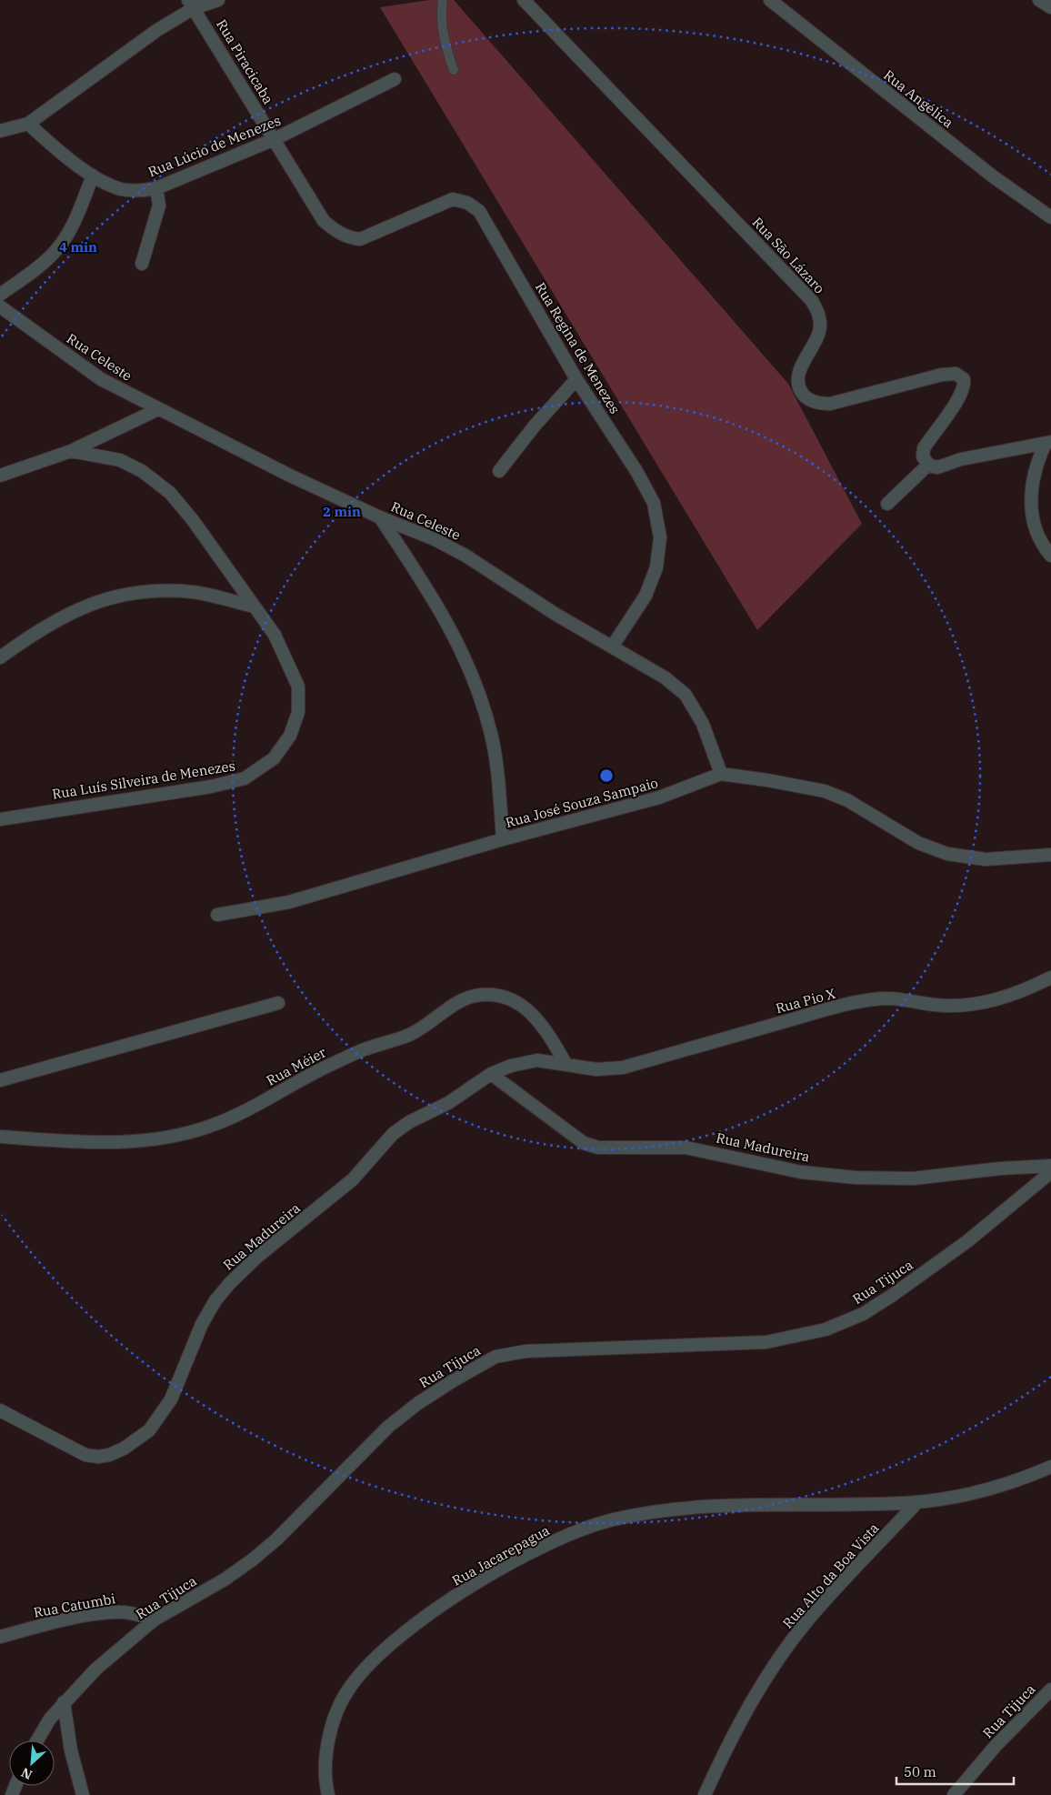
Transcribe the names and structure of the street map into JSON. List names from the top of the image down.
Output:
{
  "streets": {
    "street": [
      "Rua Piracicaba",
      "Rua Angélica",
      "Rua Lúcio de Menezes",
      "Rua São Lázaro",
      "Rua Regina de Menezes",
      "Rua Celeste",
      "Rua Luís Silveira de Menezes",
      "Rua José Souza Sampaio",
      "Rua Pio X",
      "Rua Méier",
      "Rua Madureira",
      "Rua Tijuca",
      "Rua Jacarepagua",
      "Rua Alto da Boa Vista",
      "Rua Catumbi"
    ]
  },
  "crossings": [
    ["Rua Piracicaba", "Rua Lúcio de Menezes"],
    ["Rua Piracicaba", "Rua Regina de Menezes"],
    ["Rua Regina de Menezes", "Rua Celeste"],
    ["Rua Celeste", "Rua José Souza Sampaio"],
    ["Rua Pio X", "Rua Méier"],
    ["Rua Pio X", "Rua Madureira"],
    ["Rua Méier", "Rua Madureira"],
    ["Rua Tijuca", "Rua Catumbi"],
    ["Rua Jacarepagua", "Rua Alto da Boa Vista"]
  ],
  "scale_bar": "50 m",
  "north": "bottom left",
  "rings": ["4 min", "2 min"]
}
